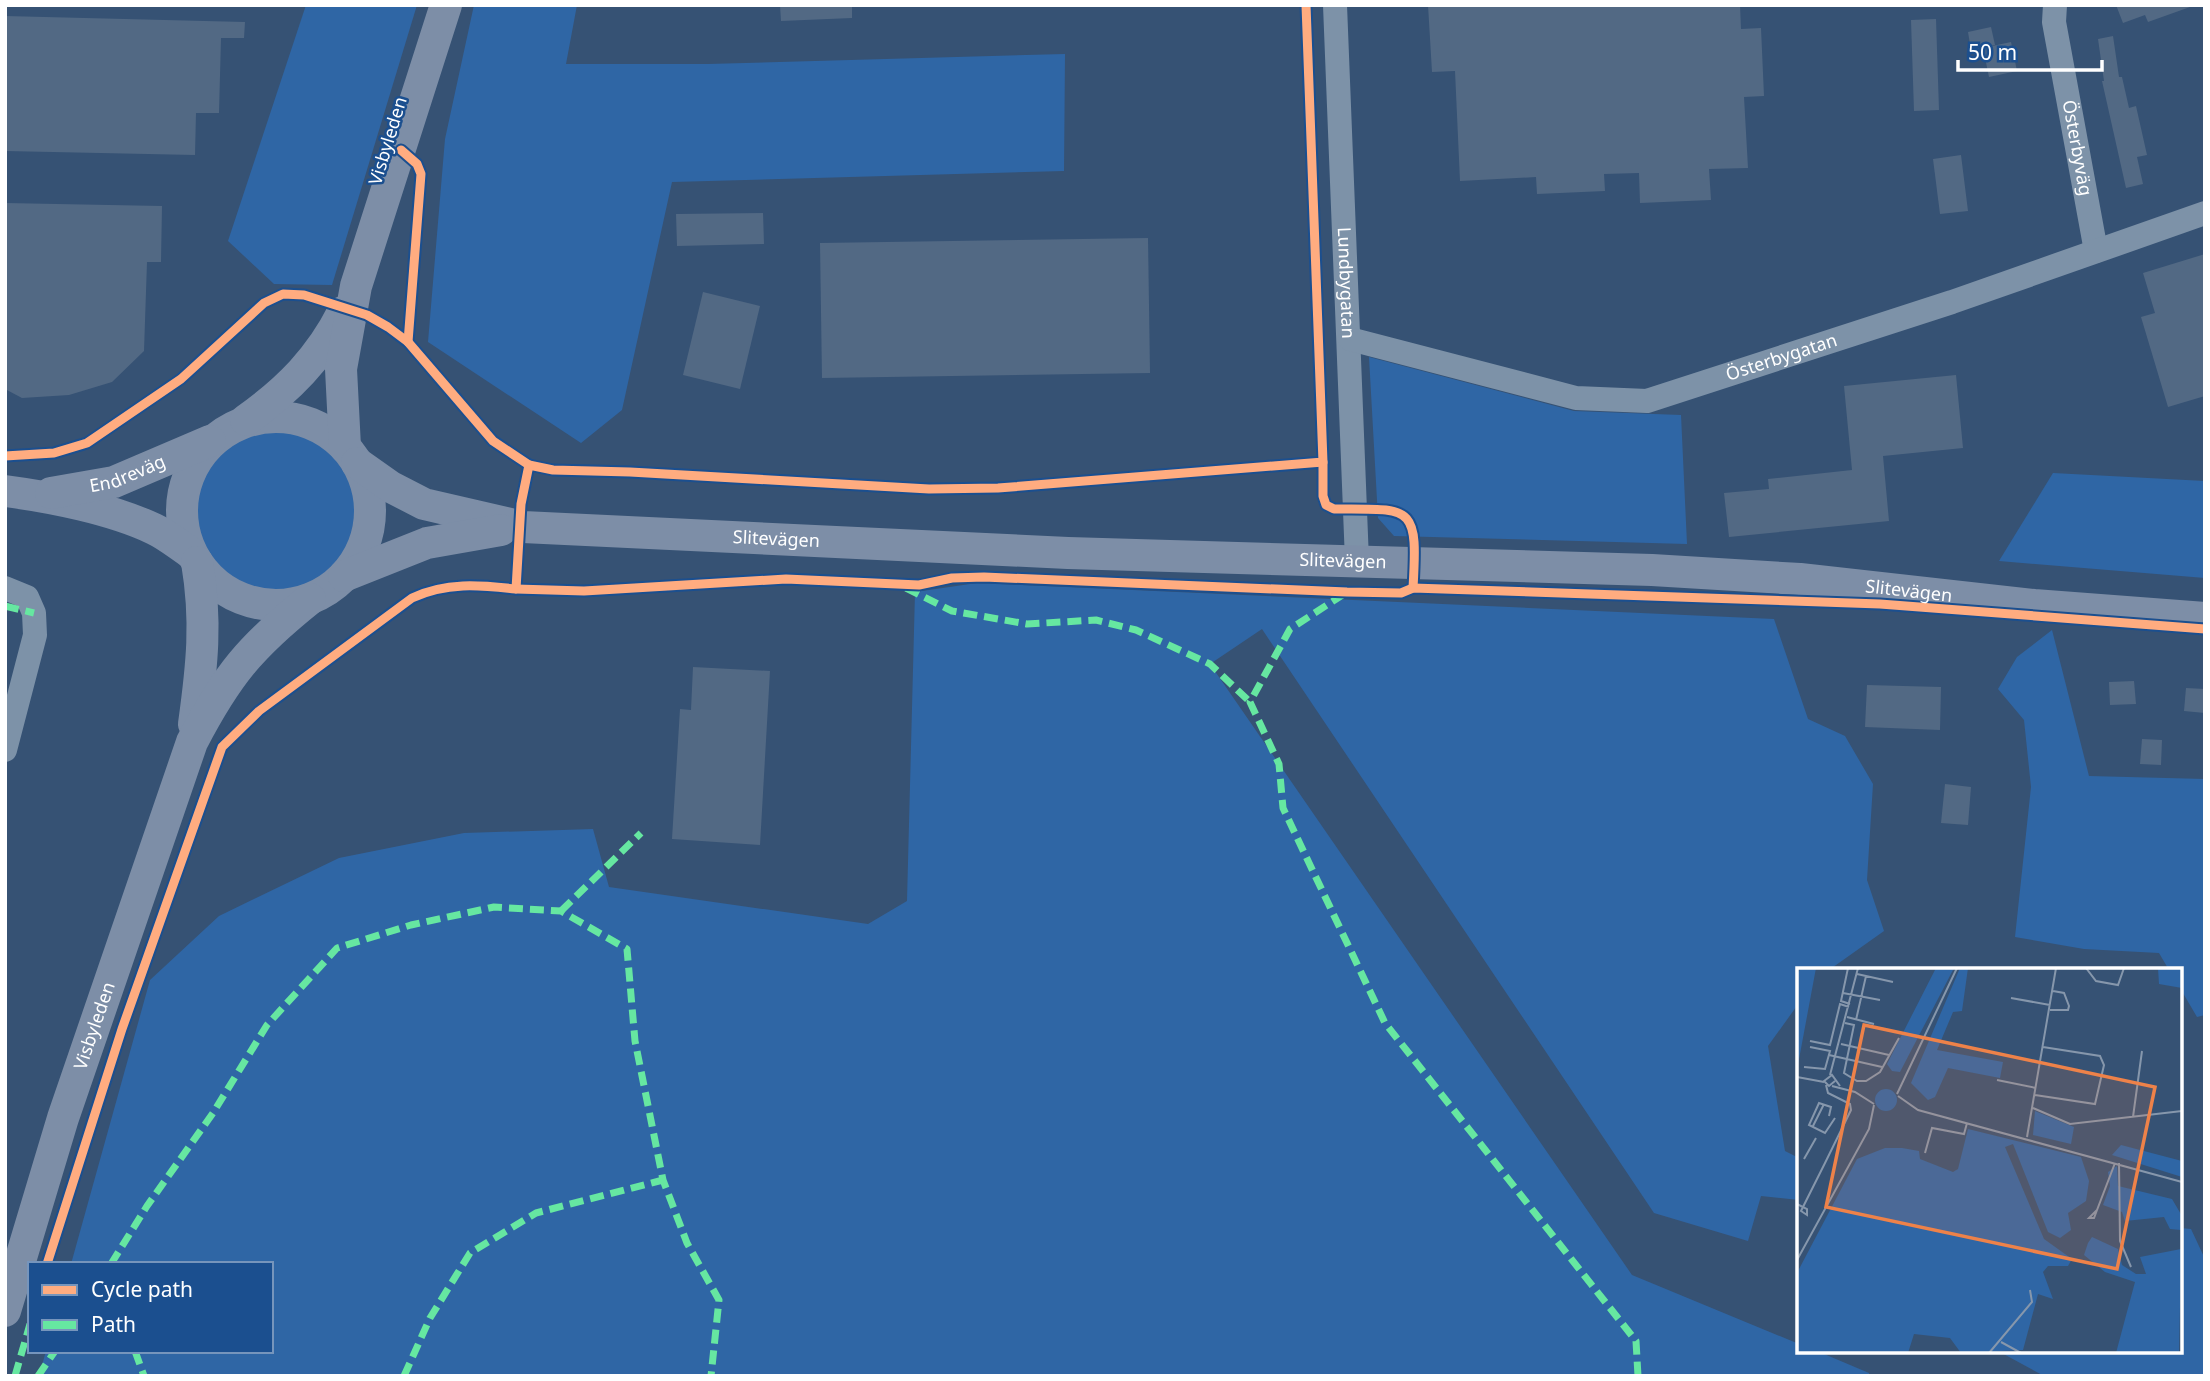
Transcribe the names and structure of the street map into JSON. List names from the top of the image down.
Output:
{
  "streets": {
    "main road": ["Visbyleden", "Endreväg", "Slitevägen"],
    "street": ["Österbyväg", "Lundbygatan", "Österbygatan"]
  },
  "crossings": [
    ["Visbyleden", "Endreväg"],
    ["Visbyleden", "Slitevägen"],
    ["Österbyväg", "Österbygatan"],
    ["Lundbygatan", "Österbygatan"],
    ["Lundbygatan", "Slitevägen"],
    ["Endreväg", "Slitevägen"]
  ],
  "legend": ["Cycle path", "Path"],
  "scale_bar": "50 m"
}
